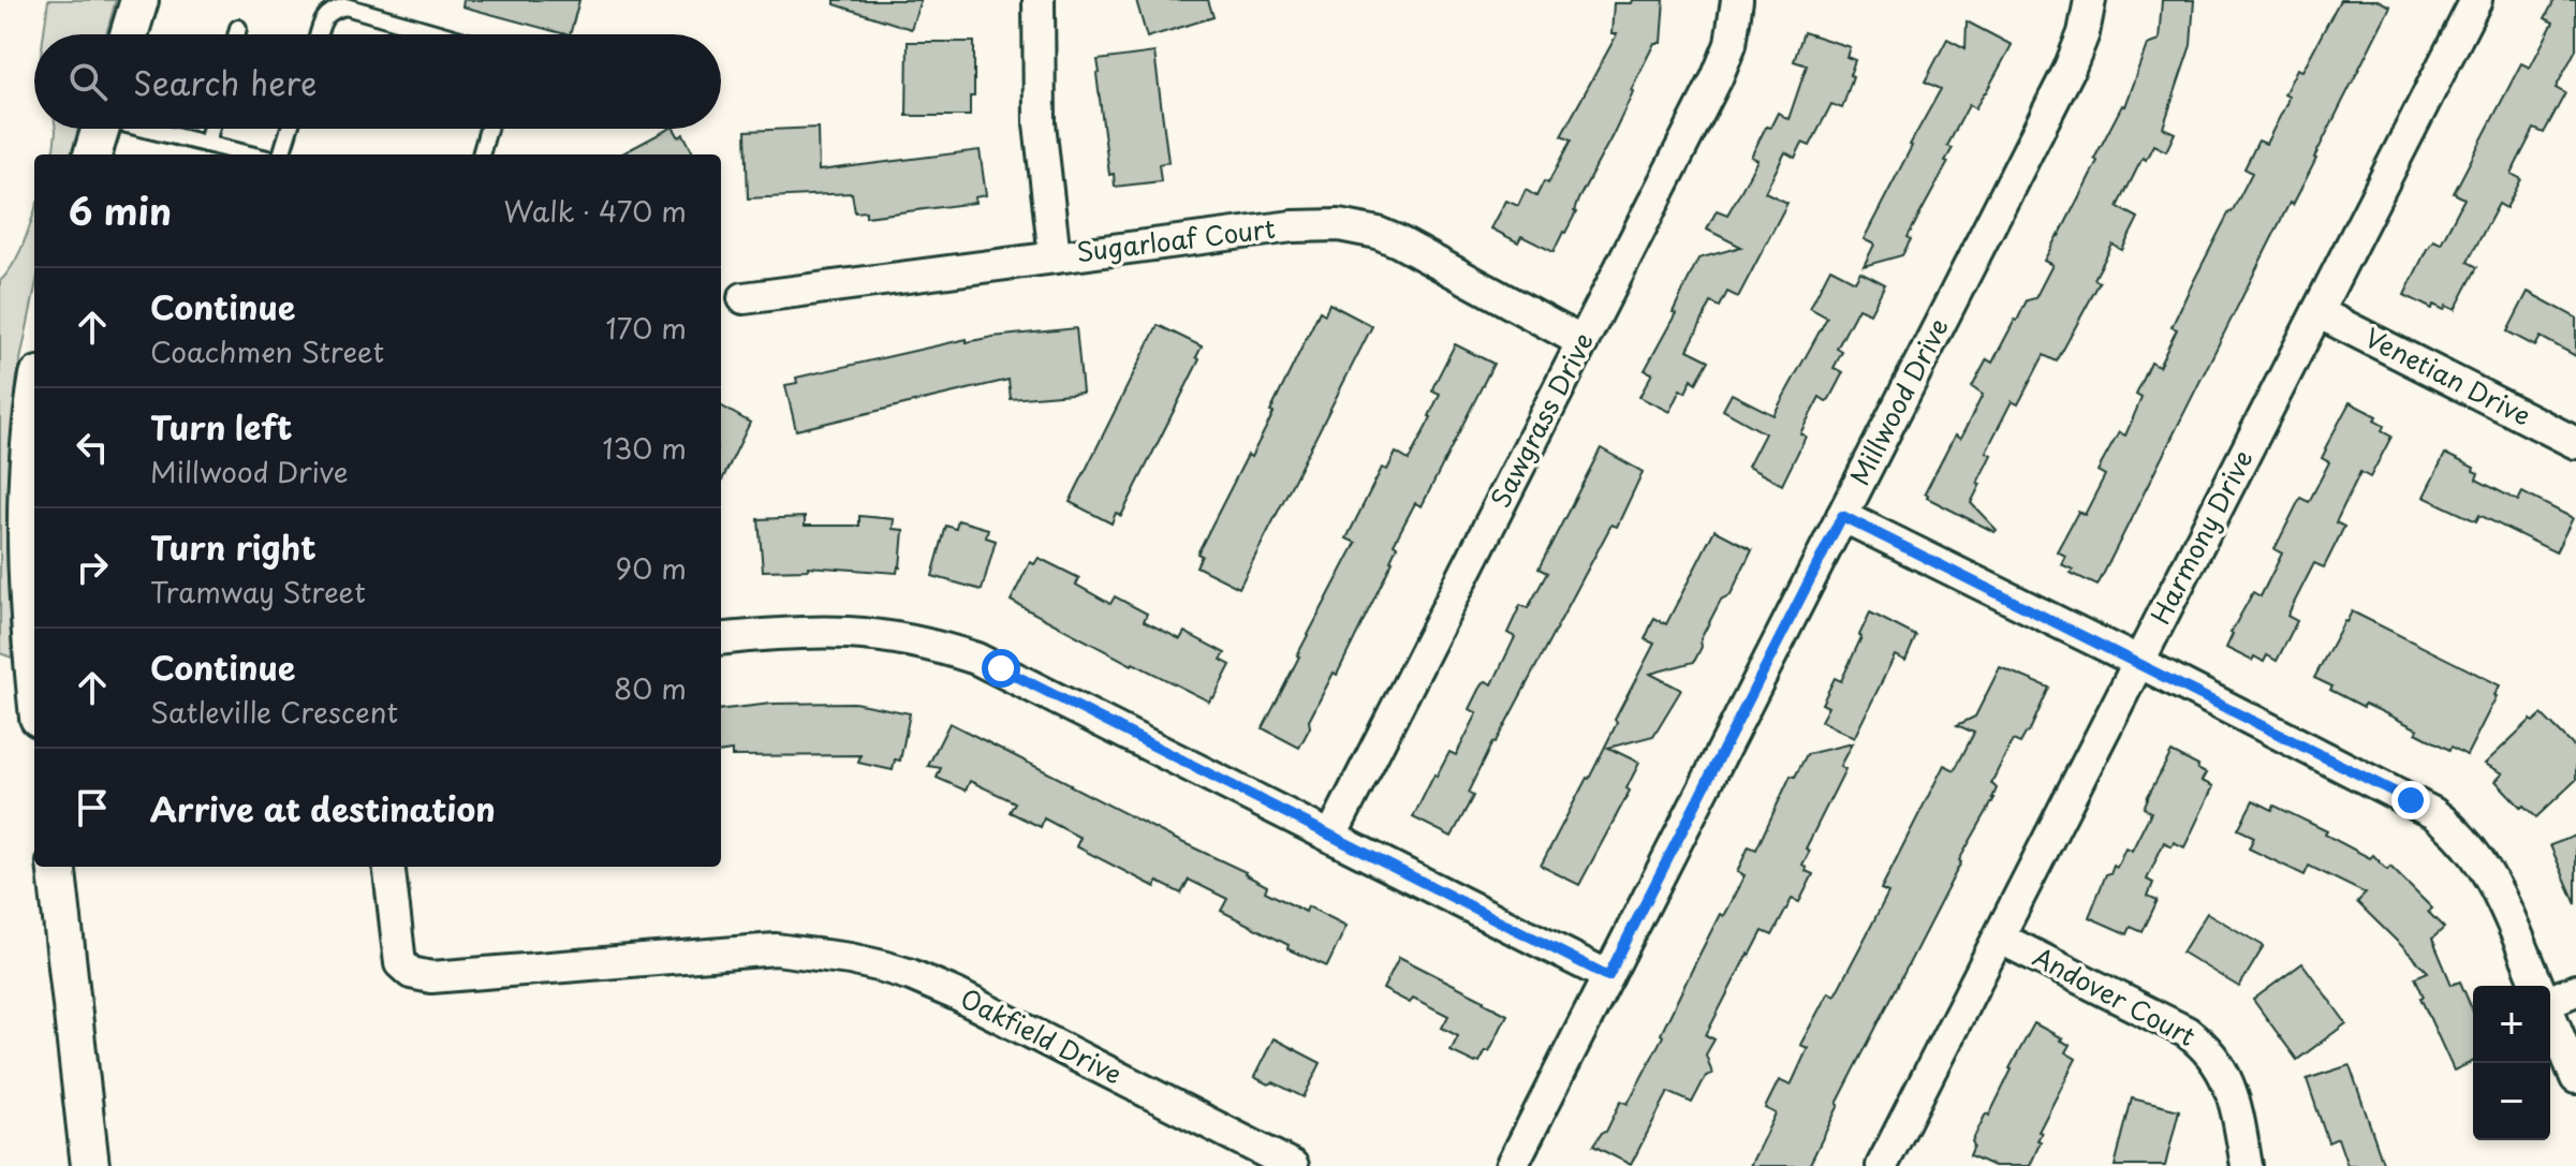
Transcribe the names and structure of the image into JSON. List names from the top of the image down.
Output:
{
  "streets": {
    "street": [
      "Sugarloaf Court",
      "Venetian Drive",
      "Millwood Drive",
      "Sawgrass Drive",
      "Harmony Drive",
      "Andover Court",
      "Oakfield Drive"
    ]
  },
  "crossings": [
    ["Sugarloaf Court", "Sawgrass Drive"],
    ["Venetian Drive", "Harmony Drive"],
    ["Harmony Drive", "Andover Court"]
  ],
  "page": {
    "search": "Search here",
    "heading": ["6 min", "Walk · 470 m"],
    "list": [
      ["Continue", "Coachmen Street", "170 m"],
      ["Turn left", "Millwood Drive", "130 m"],
      ["Turn right", "Tramway Street", "90 m"],
      ["Continue", "Satleville Crescent", "80 m"],
      "Arrive at destination"
    ],
    "map_buttons": ["+", "−"]
  }
}
